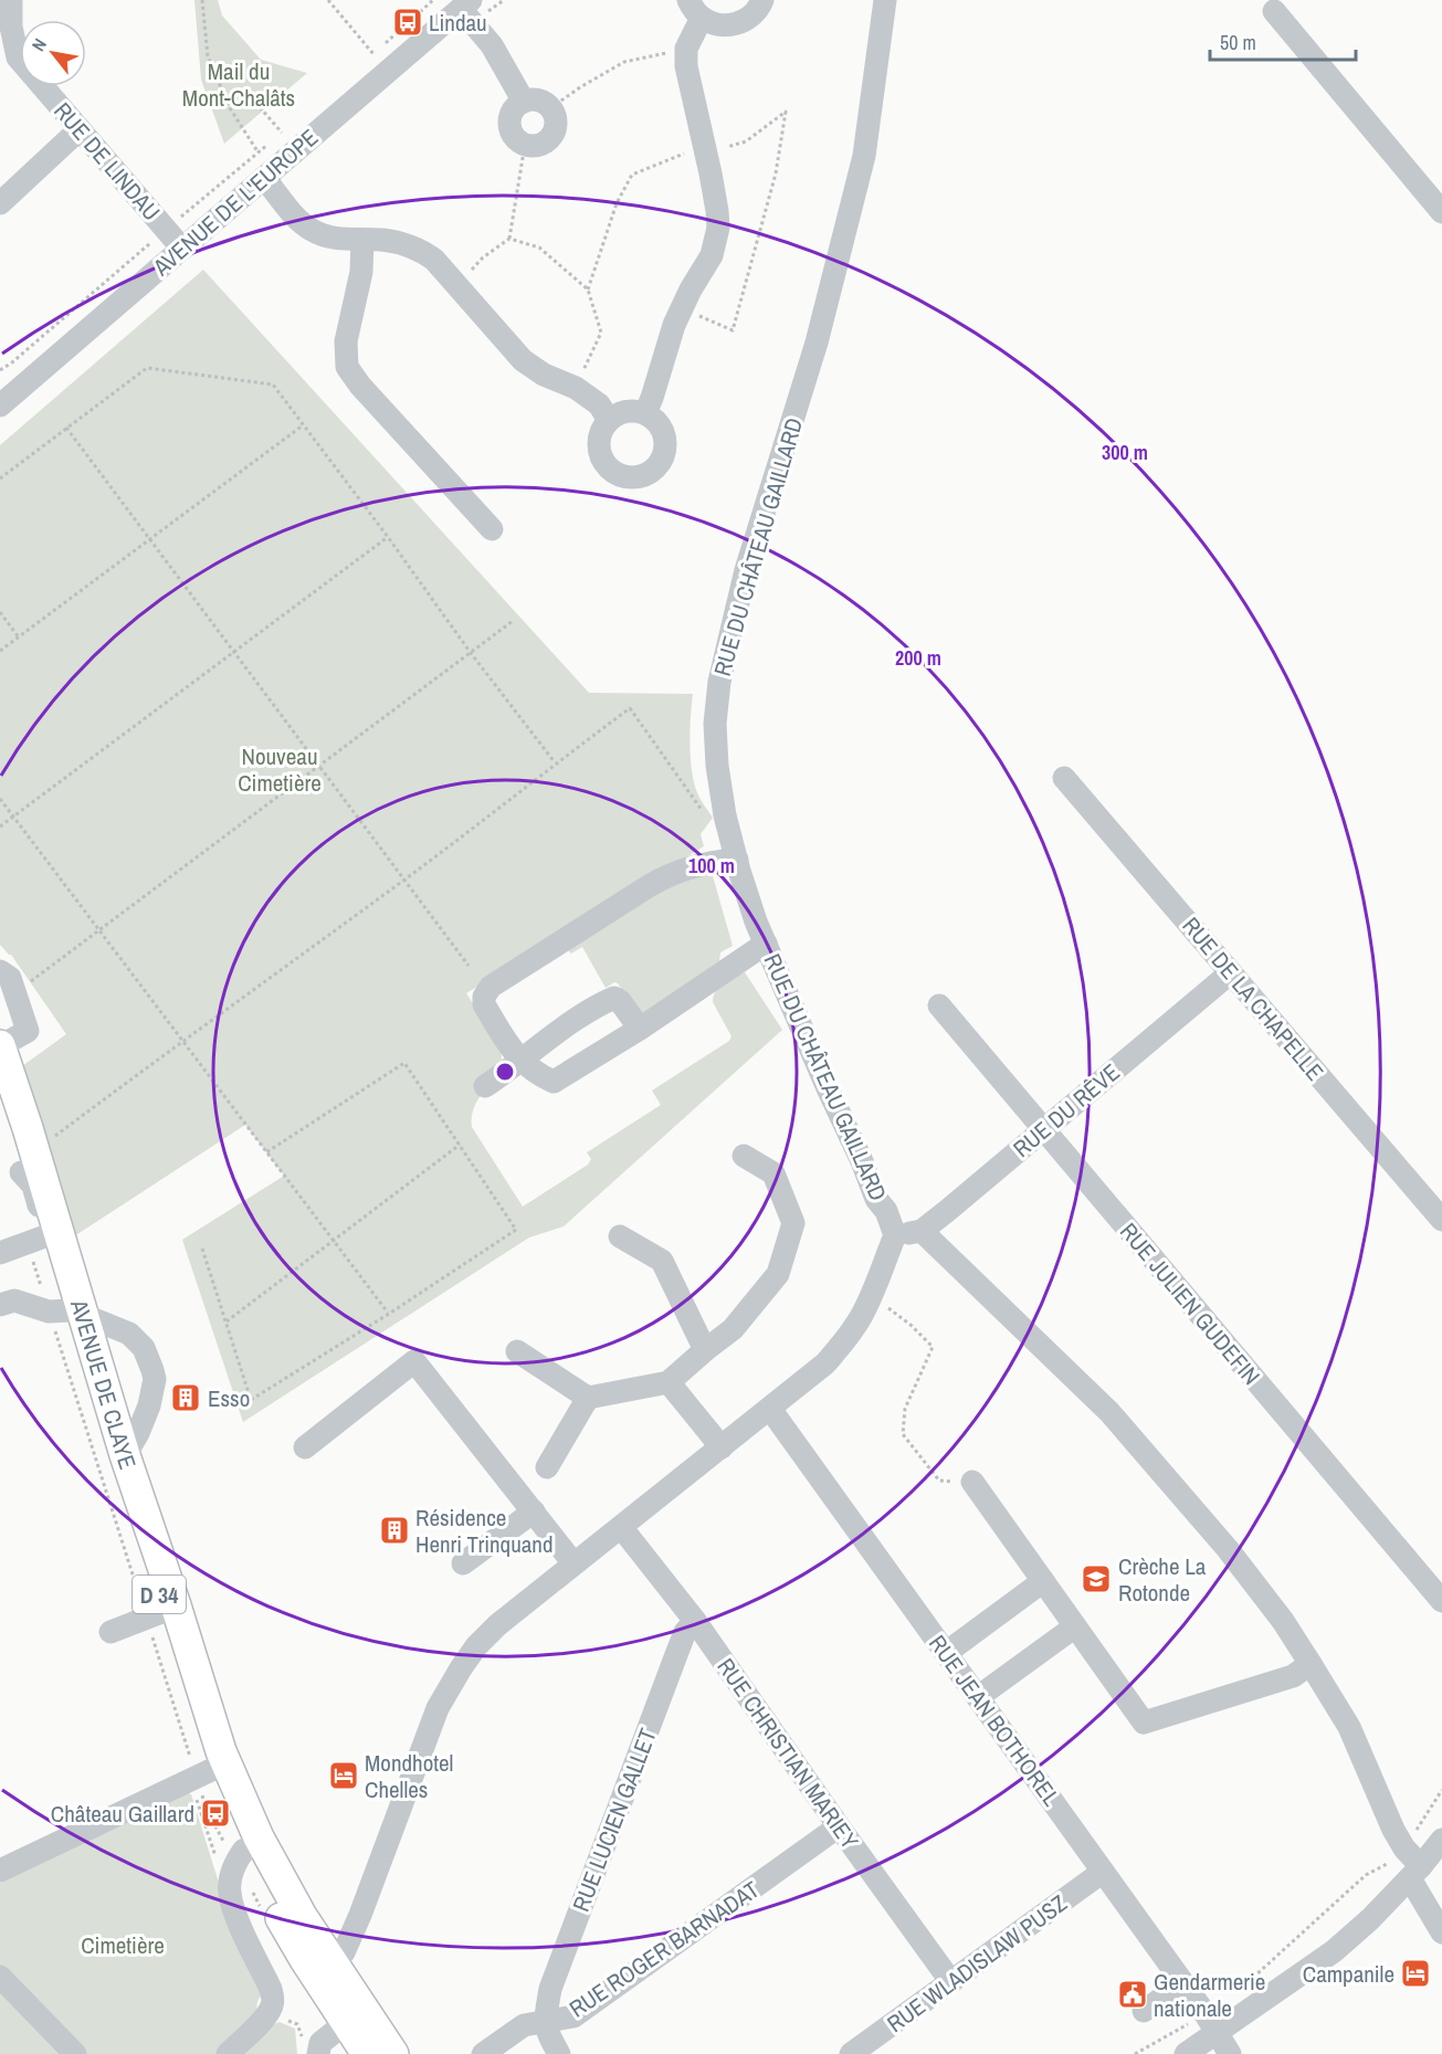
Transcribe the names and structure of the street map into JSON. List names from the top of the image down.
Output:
{
  "streets": {
    "main road": ["AVENUE DE CLAYE", "D 34"],
    "street": [
      "RUE DE LINDAU",
      "AVENUE DE L'EUROPE",
      "RUE DU CHÂTEAU GAILLARD",
      "RUE DE LA CHAPELLE",
      "RUE DU RÊVE",
      "RUE JULIEN GUDEFIN",
      "RUE JEAN BOTHOREL",
      "RUE CHRISTIAN MARIEY",
      "RUE LUCIEN GALLET",
      "RUE ROGER BARNADAT",
      "RUE WLADISLAW PUSZ"
    ]
  },
  "crossings": [
    ["RUE DE LINDAU", "AVENUE DE L'EUROPE"],
    ["RUE DU CHÂTEAU GAILLARD", "RUE DU RÊVE"],
    ["RUE DE LA CHAPELLE", "RUE DU RÊVE"],
    ["RUE DU RÊVE", "RUE JULIEN GUDEFIN"],
    ["RUE JEAN BOTHOREL", "RUE WLADISLAW PUSZ"],
    ["RUE CHRISTIAN MARIEY", "RUE LUCIEN GALLET"],
    ["RUE CHRISTIAN MARIEY", "RUE ROGER BARNADAT"],
    ["RUE CHRISTIAN MARIEY", "RUE WLADISLAW PUSZ"],
    ["RUE LUCIEN GALLET", "RUE ROGER BARNADAT"]
  ],
  "parks": ["Mail du Mont-Chalâts", "Nouveau Cimetière", "Cimetière"],
  "places": {
    "bus stop": ["Lindau", "Château Gaillard"],
    "building": ["Esso", "Résidence Henri Trinquand"],
    "school or university": ["Crèche La Rotonde"],
    "hotel": ["Mondhotel Chelles", "Campanile"],
    "public building": ["Gendarmerie nationale"]
  },
  "scale_bar": "50 m",
  "north": "top left",
  "rings": ["300 m", "200 m", "100 m"]
}
